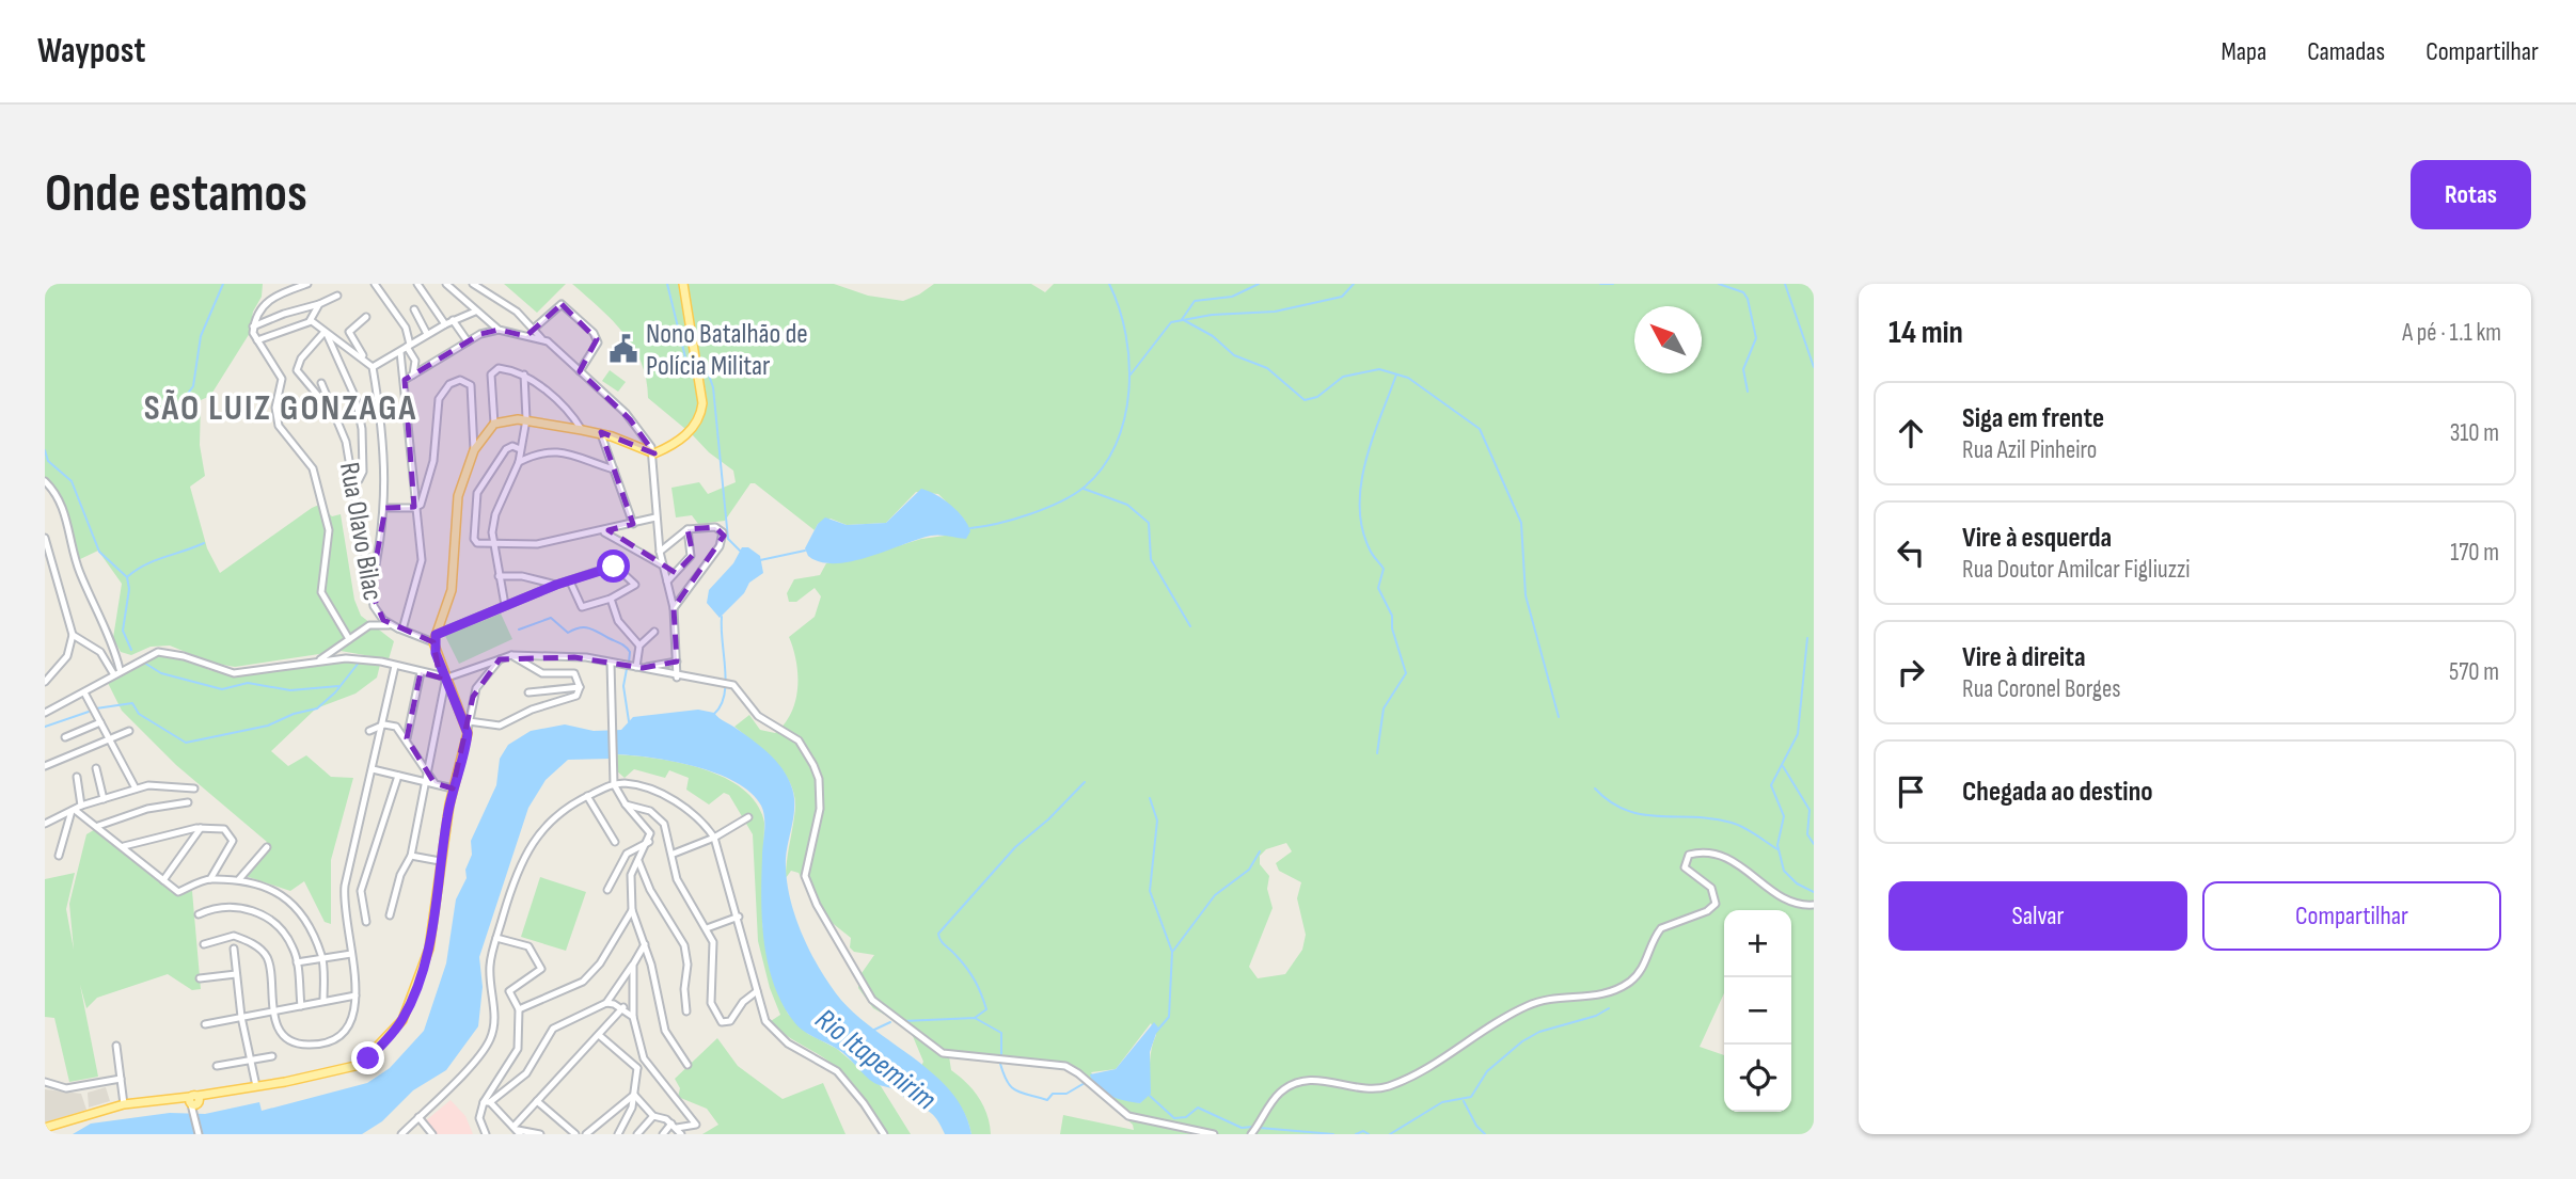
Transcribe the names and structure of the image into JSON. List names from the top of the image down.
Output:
{
  "streets": {
    "street": ["Rua Olavo Bilac"]
  },
  "districts": ["SÃO LUIZ GONZAGA"],
  "water": ["Rio Itapemirim"],
  "places": {
    "public building": ["Nono Batalhão de Polícia Militar"]
  },
  "north": "top left",
  "page": {
    "header": "Waypost",
    "nav": ["Mapa", "Camadas", "Compartilhar"],
    "buttons": [
      "Rotas",
      ["Salvar", "Compartilhar"]
    ],
    "title": "Onde estamos",
    "heading": ["14 min", "A pé · 1.1 km"],
    "list": [
      ["Siga em frente", "Rua Azil Pinheiro", "310 m"],
      ["Vire à esquerda", "Rua Doutor Amilcar Figliuzzi", "170 m"],
      ["Vire à direita", "Rua Coronel Borges", "570 m"],
      "Chegada ao destino"
    ],
    "map_buttons": ["+", "−"]
  }
}
